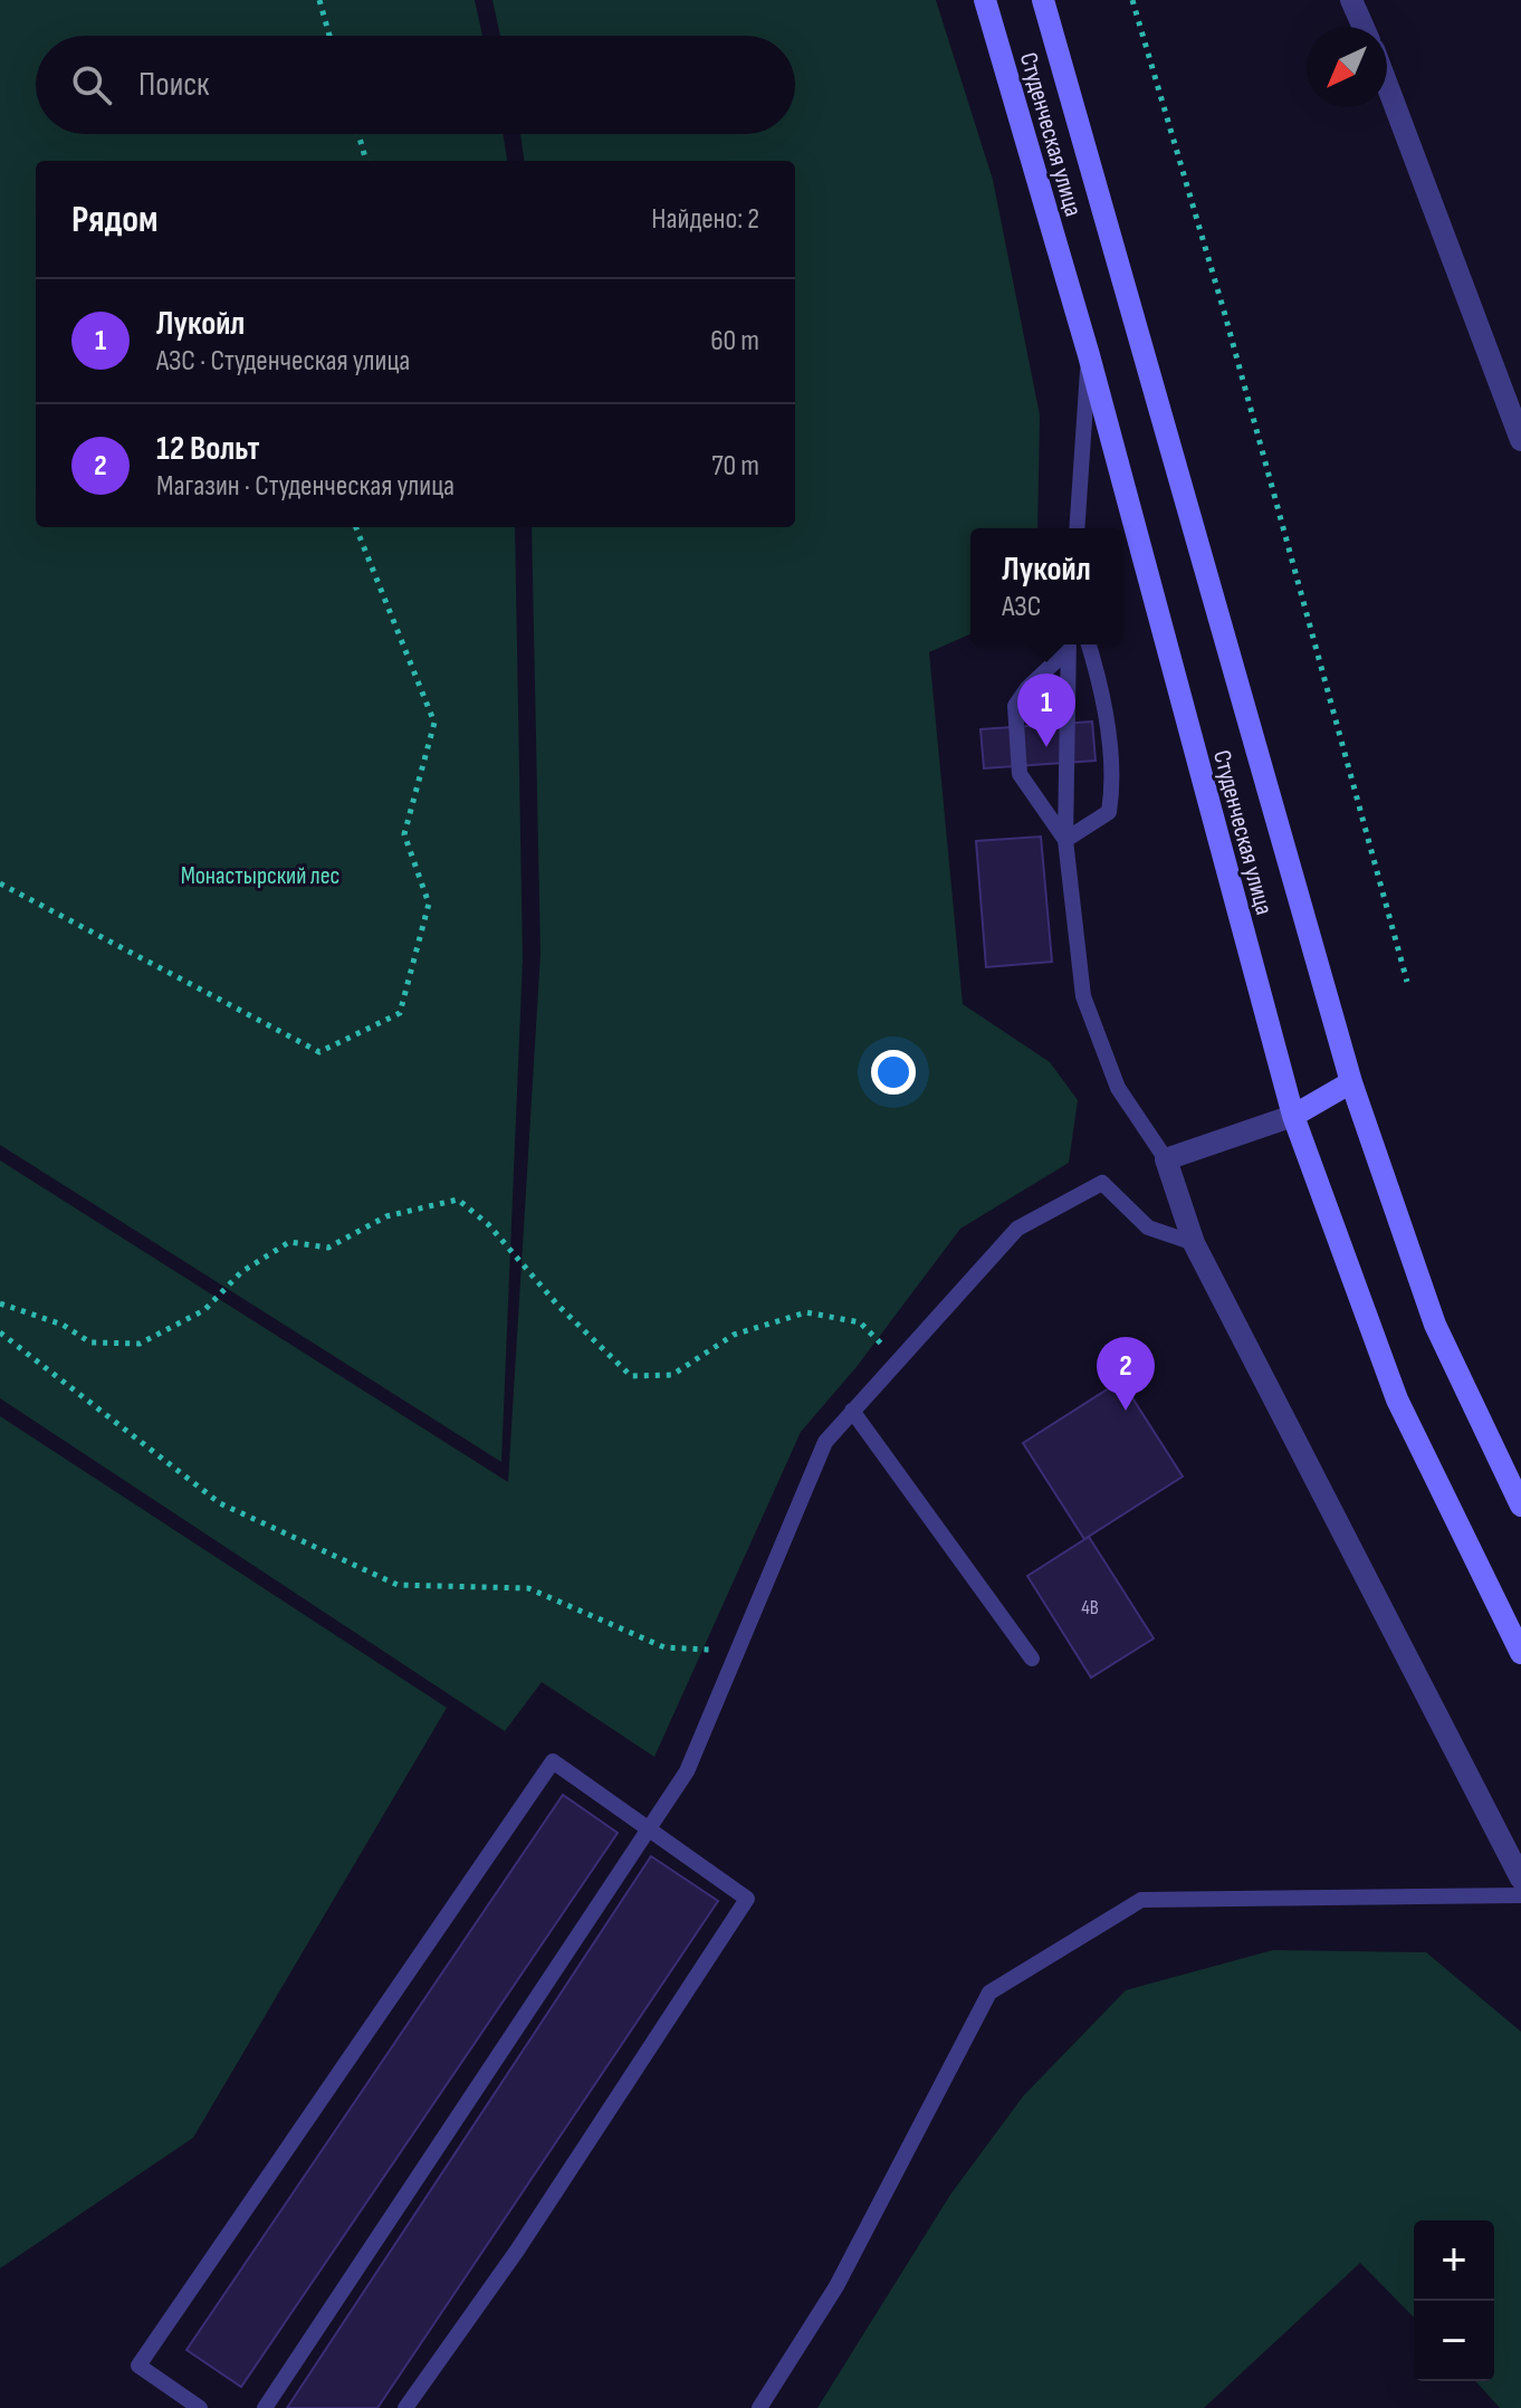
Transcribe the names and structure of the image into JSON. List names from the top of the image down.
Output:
{
  "streets": {
    "main road": ["Студенческая улица"]
  },
  "parks": ["Монастырский лес"],
  "house_numbers": ["4В"],
  "north": "bottom left",
  "page": {
    "search": "Поиск",
    "heading": ["Рядом", "Найдено: 2"],
    "list": [
      {
        "mark": "1",
        "name": "Лукойл",
        "note": "АЗС · Студенческая улица",
        "value": "60 m"
      },
      {
        "mark": "2",
        "name": "12 Вольт",
        "note": "Магазин · Студенческая улица",
        "value": "70 m"
      }
    ],
    "popup": ["Лукойл", "АЗС"],
    "pins": ["1", "2"],
    "map_buttons": ["+", "−"]
  }
}
